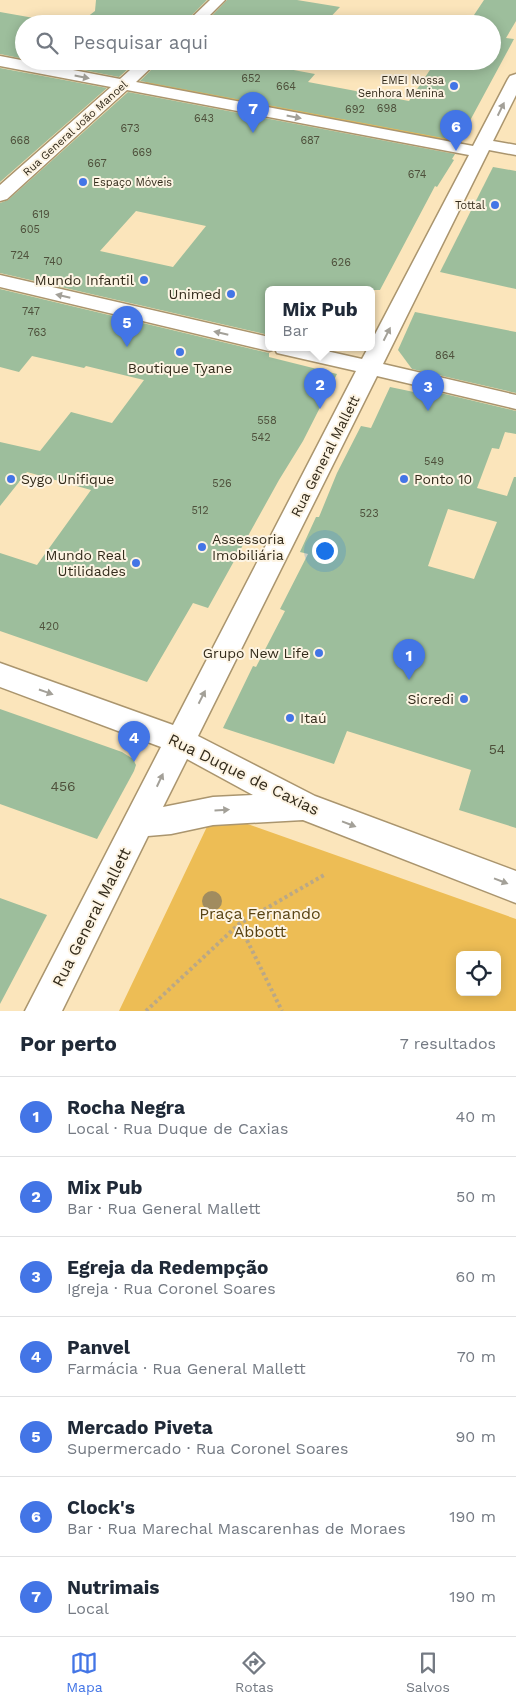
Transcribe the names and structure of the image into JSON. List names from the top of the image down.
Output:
{
  "streets": {
    "street": ["Rua General João Manoel", "Rua General Mallett", "Rua Duque de Caxias"]
  },
  "crossings": [
    ["Rua General Mallett", "Rua Duque de Caxias"]
  ],
  "one_way": ["Rua General Mallett", "Rua Duque de Caxias"],
  "parks": ["Praça Fernando Abbott"],
  "places": [
    "EMEI Nossa Senhora Menina",
    "Espaço Móveis",
    "Tottal",
    "Mundo Infantil",
    "Unimed",
    "Boutique Tyane",
    "Sygo Unifique",
    "Ponto 10",
    "Assessoria Imobiliária",
    "Mundo Real Utilidades",
    "Grupo New Life",
    "Sicredi",
    "Itaú"
  ],
  "house_numbers": [
    "652",
    "664",
    "698",
    "692",
    "643",
    "673",
    "668",
    "687",
    "669",
    "667",
    "674",
    "619",
    "605",
    "724",
    "740",
    "626",
    "747",
    "763",
    "864",
    "558",
    "542",
    "549",
    "526",
    "512",
    "523",
    "420",
    "54",
    "456"
  ],
  "page": {
    "search": "Pesquisar aqui",
    "pins": [
      "7",
      "6",
      "5",
      "2",
      "3",
      "1",
      "4"
    ],
    "popup": ["Mix Pub", "Bar"],
    "heading": ["Por perto", "7 resultados"],
    "list": [
      {
        "mark": "1",
        "name": "Rocha Negra",
        "note": "Local · Rua Duque de Caxias",
        "value": "40 m"
      },
      {
        "mark": "2",
        "name": "Mix Pub",
        "note": "Bar · Rua General Mallett",
        "value": "50 m"
      },
      {
        "mark": "3",
        "name": "Egreja da Redempção",
        "note": "Igreja · Rua Coronel Soares",
        "value": "60 m"
      },
      {
        "mark": "4",
        "name": "Panvel",
        "note": "Farmácia · Rua General Mallett",
        "value": "70 m"
      },
      {
        "mark": "5",
        "name": "Mercado Piveta",
        "note": "Supermercado · Rua Coronel Soares",
        "value": "90 m"
      },
      {
        "mark": "6",
        "name": "Clock's",
        "note": "Bar · Rua Marechal Mascarenhas de Moraes",
        "value": "190 m"
      },
      {
        "mark": "7",
        "name": "Nutrimais",
        "note": "Local",
        "value": "190 m"
      }
    ],
    "nav": ["Mapa", "Rotas", "Salvos"]
  }
}
